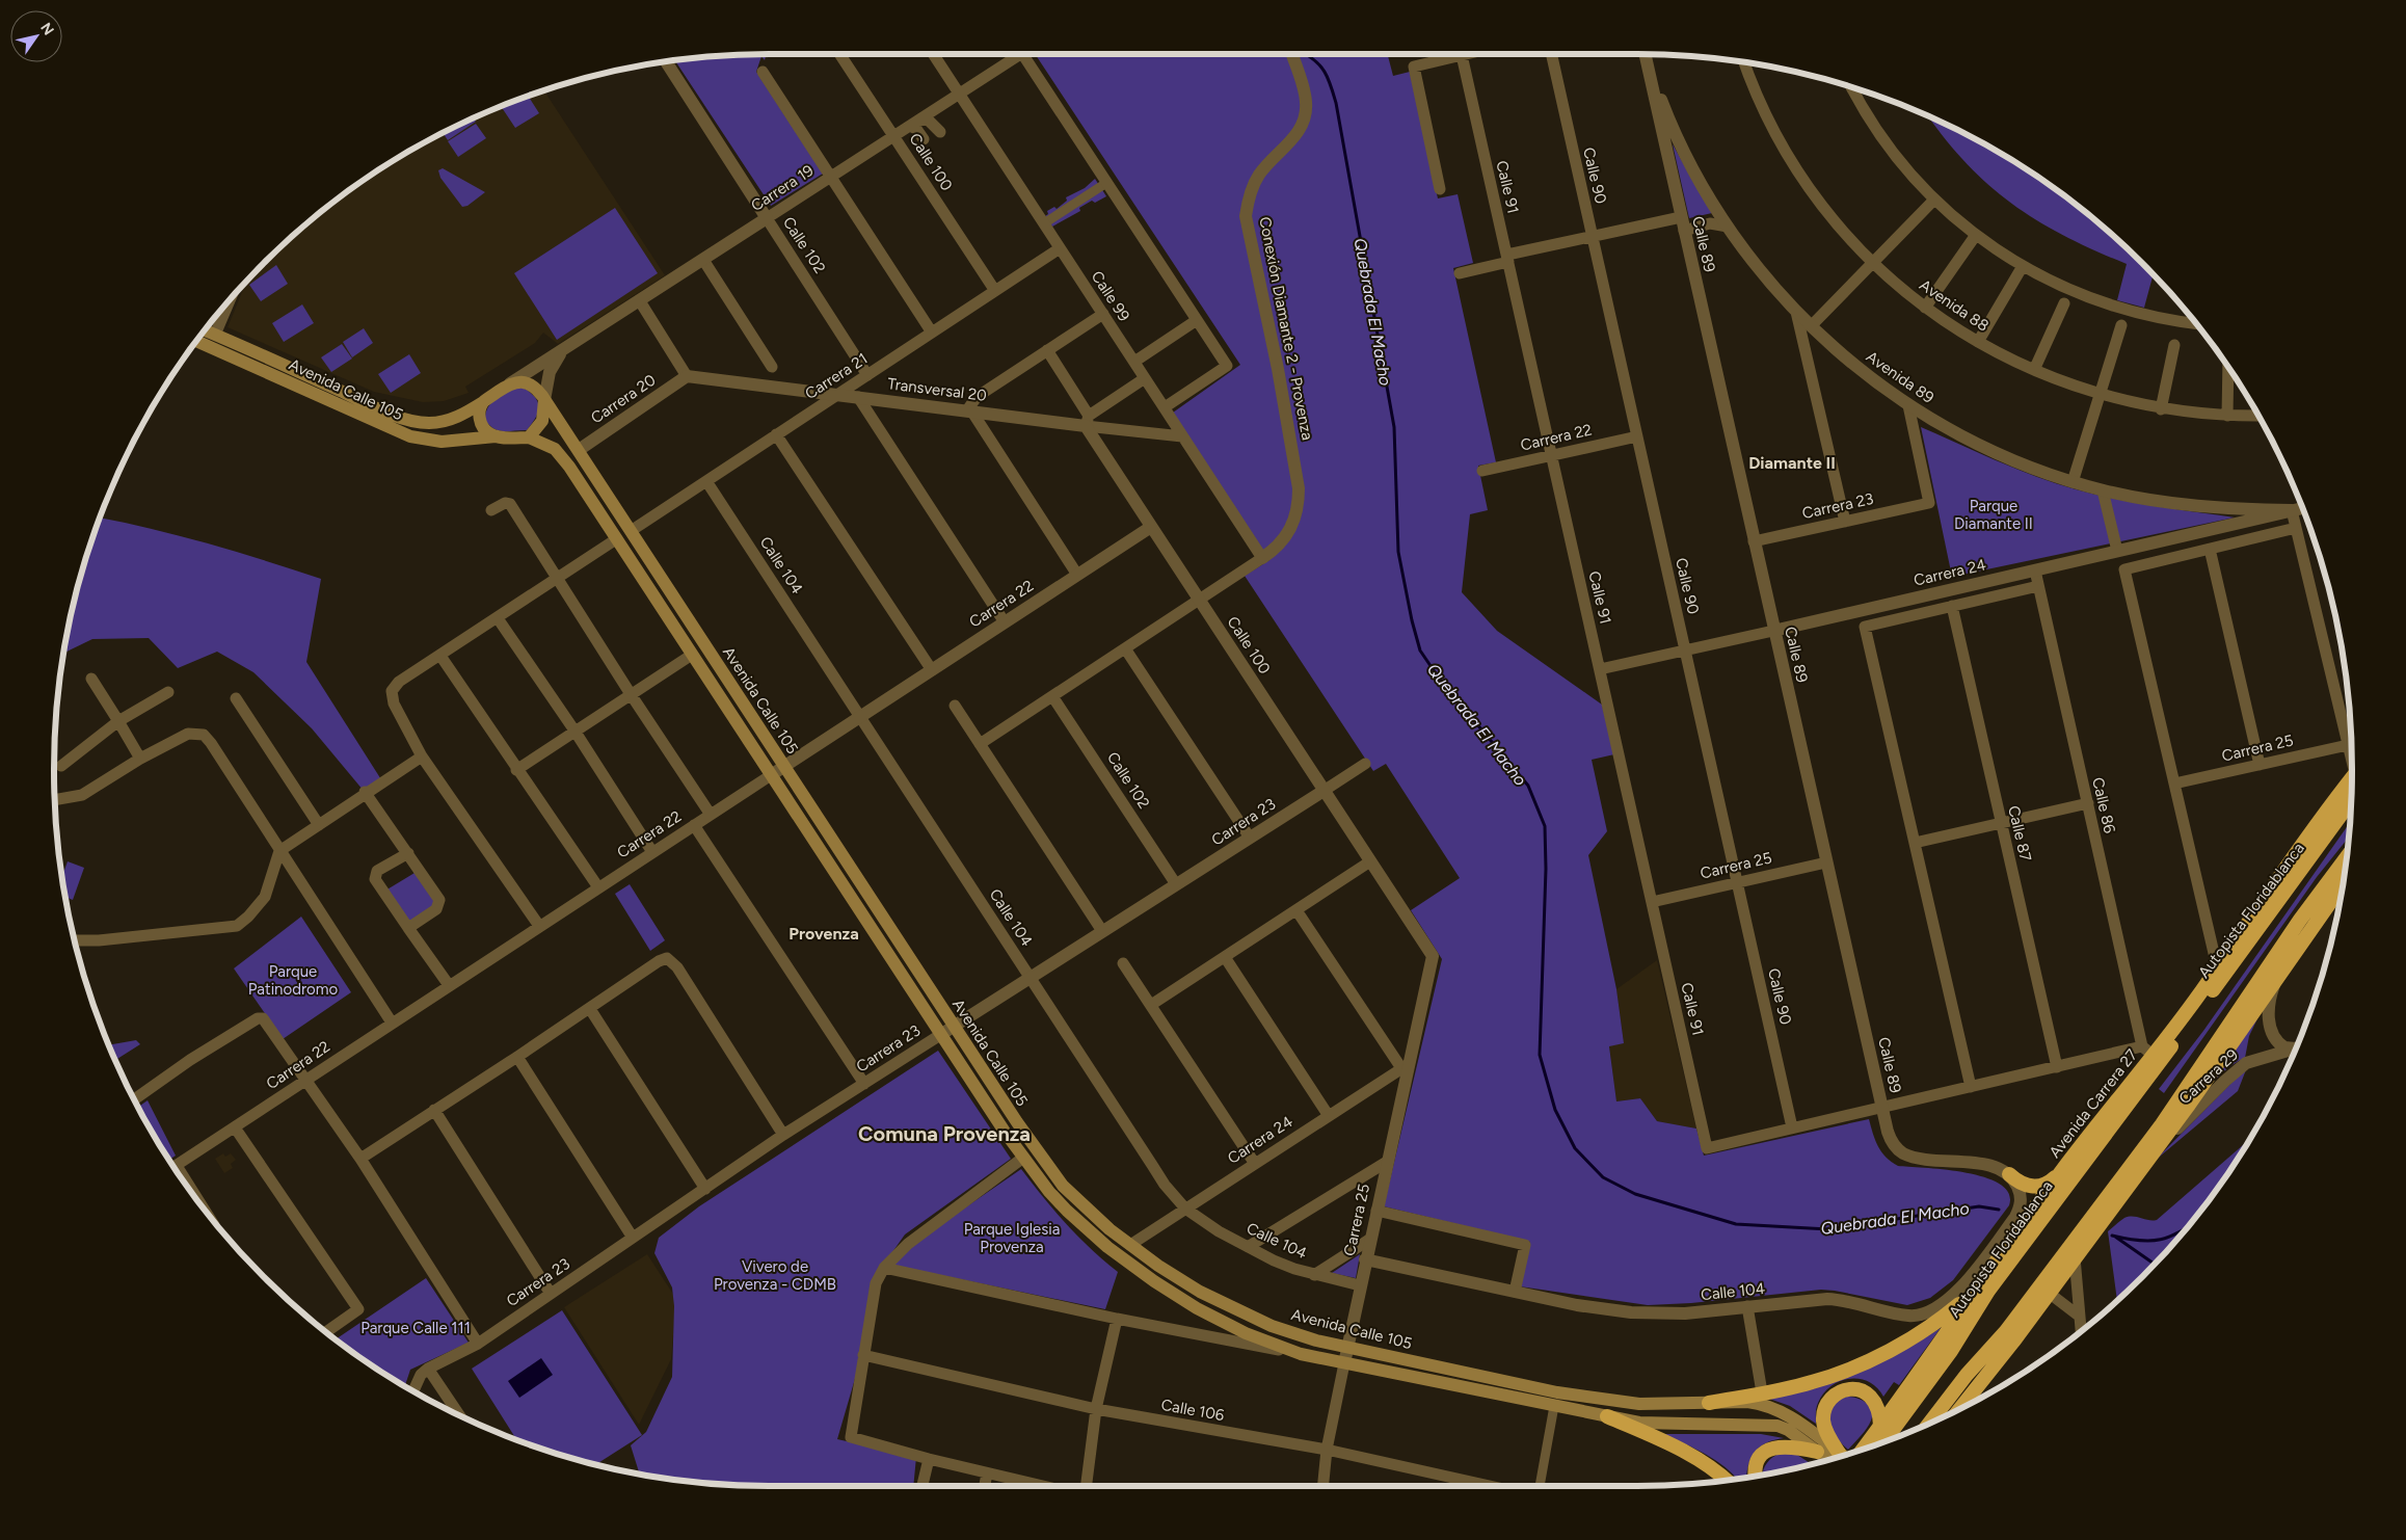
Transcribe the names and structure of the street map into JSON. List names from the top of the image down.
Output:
{
  "streets": {
    "highway": ["Autopista Floridablanca", "Avenida Carrera 27"],
    "main road": ["Avenida Calle 105"],
    "street": [
      "Calle 100",
      "Calle 90",
      "Calle 91",
      "Carrera 19",
      "Calle 89",
      "Calle 102",
      "Calle 99",
      "Avenida 88",
      "Conexión Diamante 2 - Provenza",
      "Carrera 21",
      "Avenida 89",
      "Transversal 20",
      "Carrera 20",
      "Carrera 22",
      "Carrera 23",
      "Calle 104",
      "Carrera 24",
      "Carrera 25",
      "Calle 86",
      "Calle 87",
      "Carrera 29",
      "Calle 106"
    ]
  },
  "crossings": [
    ["Calle 100", "Carrera 19"],
    ["Calle 100", "Carrera 21"],
    ["Calle 100", "Transversal 20"],
    ["Calle 100", "Carrera 22"],
    ["Calle 100", "Carrera 23"],
    ["Calle 100", "Carrera 25"],
    ["Calle 90", "Calle 91"],
    ["Calle 90", "Carrera 22"],
    ["Calle 90", "Carrera 24"],
    ["Calle 90", "Carrera 25"],
    ["Calle 91", "Carrera 22"],
    ["Calle 91", "Carrera 24"],
    ["Calle 91", "Carrera 25"],
    ["Carrera 19", "Calle 102"],
    ["Carrera 19", "Calle 99"],
    ["Carrera 19", "Avenida Calle 105"],
    ["Calle 89", "Carrera 23"],
    ["Calle 89", "Calle 104"],
    ["Calle 89", "Carrera 24"],
    ["Calle 89", "Carrera 25"],
    ["Calle 102", "Carrera 21"],
    ["Calle 102", "Carrera 23"],
    ["Calle 99", "Conexión Diamante 2 - Provenza"],
    ["Calle 99", "Carrera 21"],
    ["Calle 99", "Transversal 20"],
    ["Carrera 21", "Avenida Calle 105"],
    ["Carrera 21", "Transversal 20"],
    ["Carrera 21", "Calle 104"],
    ["Avenida 89", "Carrera 23"],
    ["Avenida 89", "Carrera 24"],
    ["Avenida Calle 105", "Carrera 20"],
    ["Avenida Calle 105", "Carrera 22"],
    ["Avenida Calle 105", "Carrera 23"],
    ["Avenida Calle 105", "Carrera 24"],
    ["Avenida Calle 105", "Carrera 25"],
    ["Transversal 20", "Carrera 20"],
    ["Carrera 22", "Calle 104"],
    ["Carrera 23", "Calle 104"],
    ["Calle 104", "Carrera 24"],
    ["Calle 104", "Carrera 25"],
    ["Carrera 24", "Carrera 25"],
    ["Carrera 24", "Calle 86"],
    ["Carrera 25", "Calle 106"],
    ["Calle 86", "Avenida Carrera 27"]
  ],
  "districts": ["Diamante II", "Provenza", "Comuna Provenza"],
  "water": ["Quebrada El Macho"],
  "parks": [
    "Parque Diamante II",
    "Parque Patinodromo",
    "Parque Iglesia Provenza",
    "Vivero de Provenza - CDMB",
    "Parque Calle 111"
  ],
  "north": "top right"
}
